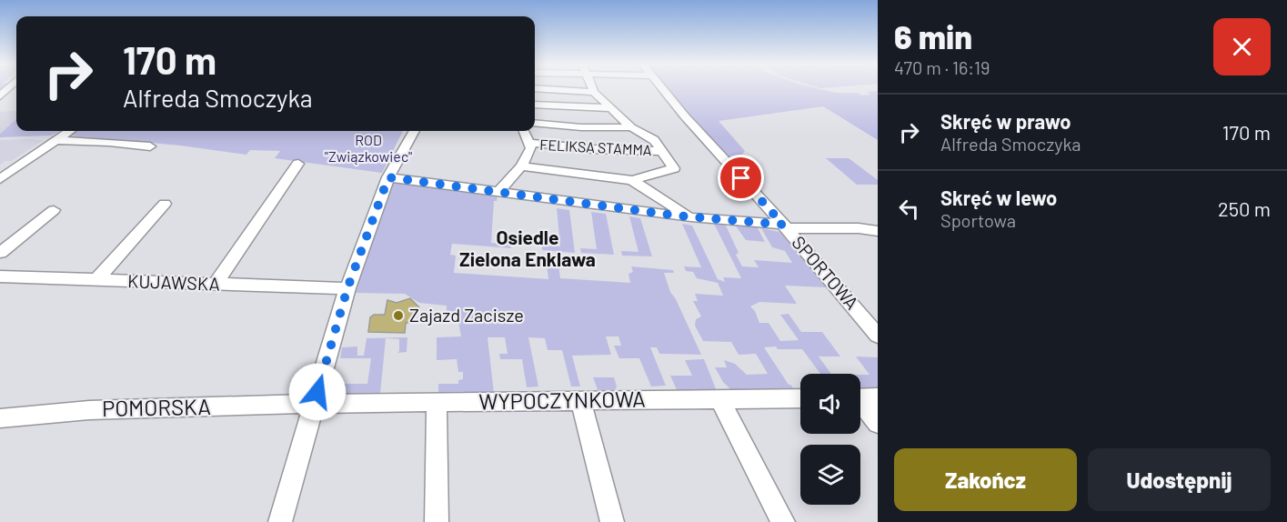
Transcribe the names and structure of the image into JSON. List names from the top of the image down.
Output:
{
  "streets": {
    "street": [
      "FELIKSA STAMMA",
      "SPORTOWA",
      "KUJAWSKA",
      "WYPOCZYNKOWA",
      "POMORSKA"
    ]
  },
  "crossings": [
    ["WYPOCZYNKOWA", "POMORSKA"]
  ],
  "districts": ["Osiedle Zielona Enklawa"],
  "parks": ["ROD \"Związkowiec\""],
  "places": ["Zajazd Zacisze"],
  "page": {
    "heading": ["6 min", "470 m · 16:19"],
    "turn": ["170 m", "Alfreda Smoczyka"],
    "list": [
      {
        "name": "Skręć w prawo",
        "note": "Alfreda Smoczyka",
        "value": "170 m"
      },
      {
        "name": "Skręć w lewo",
        "note": "Sportowa",
        "value": "250 m"
      }
    ],
    "buttons": ["Zakończ", "Udostępnij"]
  }
}
